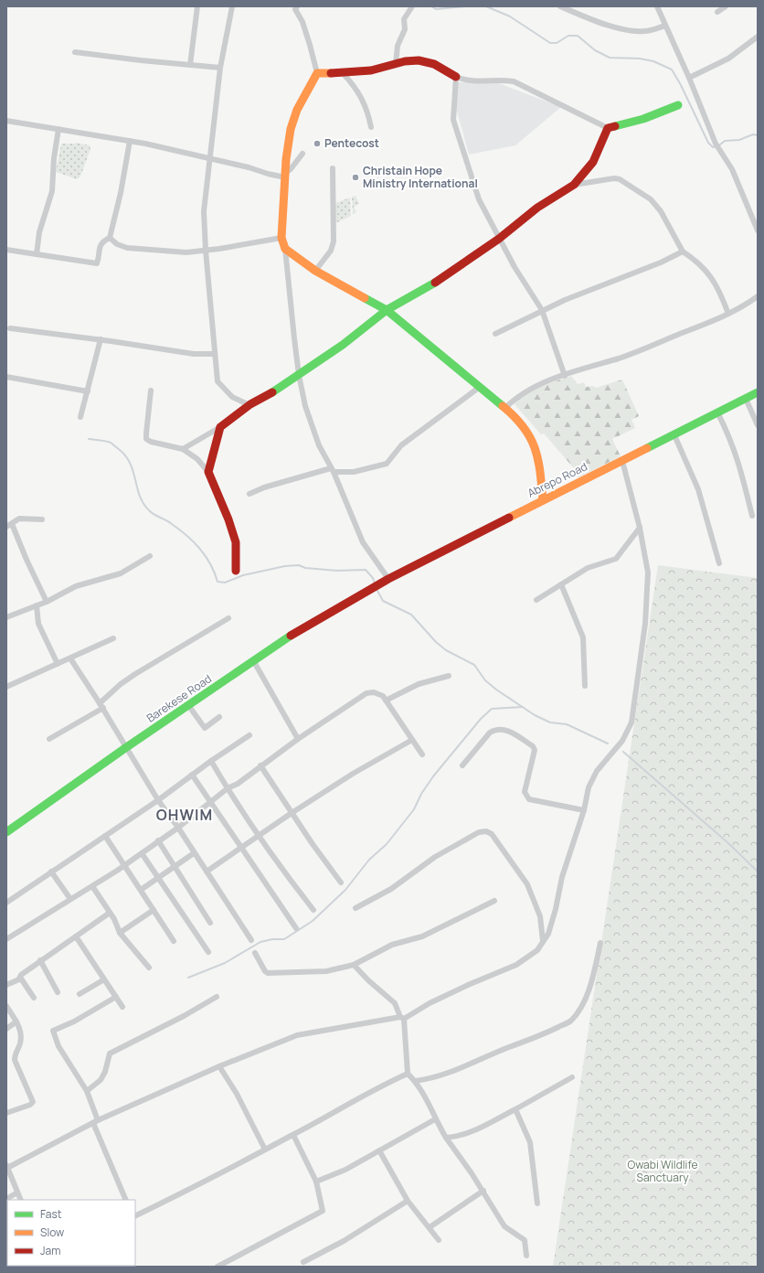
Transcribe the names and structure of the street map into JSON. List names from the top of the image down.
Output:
{
  "streets": {
    "street": ["Abrepo Road", "Barekese Road"]
  },
  "crossings": [
    ["Abrepo Road", "Barekese Road"]
  ],
  "districts": ["OHWIM"],
  "parks": ["Owabi Wildlife Sanctuary"],
  "places": ["Pentecost", "Christain Hope Ministry International"],
  "legend": ["Fast", "Slow", "Jam"]
}
